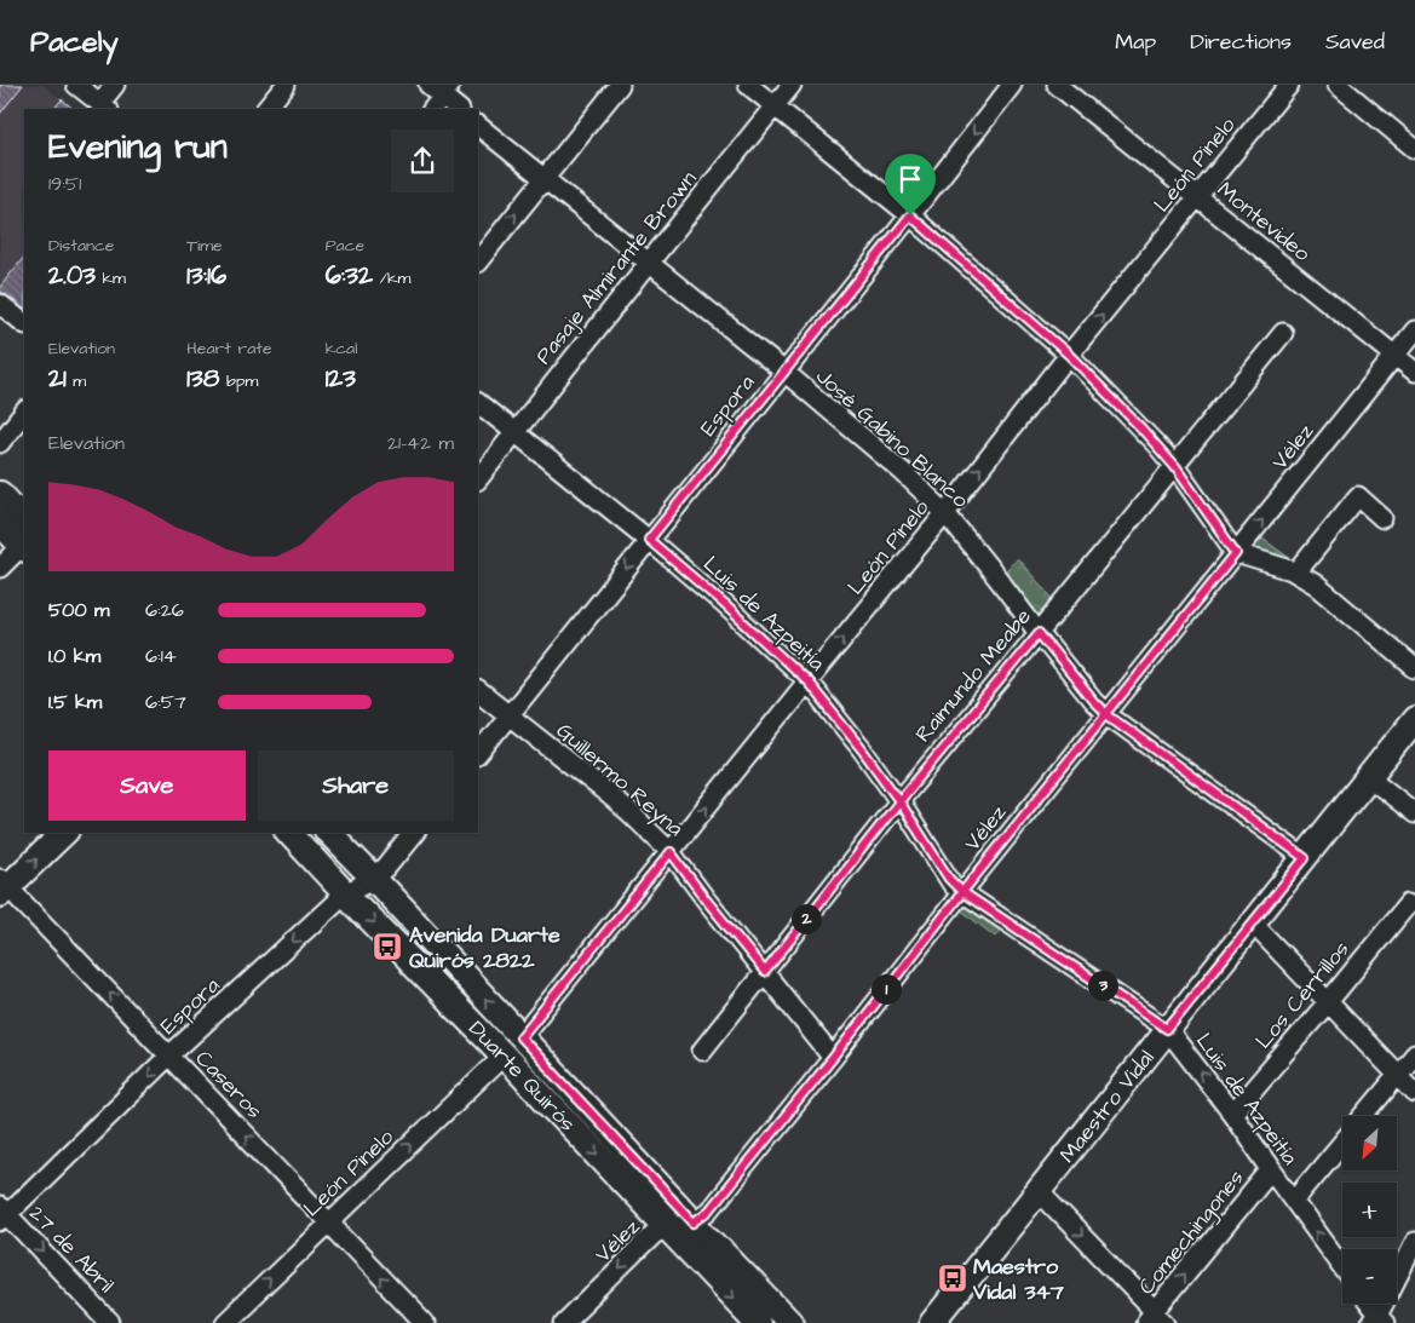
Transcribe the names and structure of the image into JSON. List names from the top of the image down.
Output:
{
  "streets": {
    "main road": ["Duarte Quirós", "Maestro Vidal"],
    "street": [
      "León Pinelo",
      "Montevideo",
      "Pasaje Almirante Brown",
      "Espora",
      "José Gabino Blanco",
      "Vélez",
      "Luis de Azpeitía",
      "Raimundo Meabe",
      "Guillermo Reyna",
      "Los Cerrillos",
      "Caseros",
      "Comechingones",
      "27 de Abril"
    ]
  },
  "crossings": [
    ["León Pinelo", "Montevideo"],
    ["León Pinelo", "José Gabino Blanco"],
    ["León Pinelo", "Luis de Azpeitía"],
    ["León Pinelo", "Guillermo Reyna"],
    ["León Pinelo", "Duarte Quirós"],
    ["León Pinelo", "Caseros"],
    ["Montevideo", "Vélez"],
    ["Pasaje Almirante Brown", "José Gabino Blanco"],
    ["Pasaje Almirante Brown", "Luis de Azpeitía"],
    ["Espora", "José Gabino Blanco"],
    ["Espora", "Luis de Azpeitía"],
    ["Espora", "Guillermo Reyna"],
    ["Espora", "Duarte Quirós"],
    ["Espora", "Caseros"],
    ["Espora", "27 de Abril"],
    ["José Gabino Blanco", "Vélez"],
    ["José Gabino Blanco", "Raimundo Meabe"],
    ["José Gabino Blanco", "Maestro Vidal"],
    ["Vélez", "Luis de Azpeitía"],
    ["Vélez", "Guillermo Reyna"],
    ["Vélez", "Duarte Quirós"],
    ["Luis de Azpeitía", "Raimundo Meabe"],
    ["Luis de Azpeitía", "Los Cerrillos"],
    ["Luis de Azpeitía", "Maestro Vidal"],
    ["Luis de Azpeitía", "Comechingones"],
    ["Raimundo Meabe", "Guillermo Reyna"]
  ],
  "one_way": [
    "León Pinelo",
    "Espora",
    "Caseros",
    "Comechingones",
    "27 de Abril"
  ],
  "places": {
    "bus stop": ["Avenida Duarte Quirós 2822", "Maestro Vidal 347"]
  },
  "north": "bottom left",
  "page": {
    "header": "Pacely",
    "nav": ["Map", "Directions", "Saved"],
    "heading": ["Evening run", "19:51"],
    "stats": [
      ["Distance", "2.03 km"],
      ["Time", "13:16"],
      ["Pace", "6:32 /km"],
      ["Elevation", "21 m"],
      ["Heart rate", "138 bpm"],
      ["kcal", "123"]
    ],
    "chart": ["Elevation", "21–42 m"],
    "list": [
      {
        "name": "500 m",
        "note": "6:26"
      },
      {
        "name": "1.0 km",
        "note": "6:14"
      },
      {
        "name": "1.5 km",
        "note": "6:57"
      }
    ],
    "buttons": ["Save", "Share"],
    "pins": ["2", "3", "1"],
    "map_buttons": ["+", "−"]
  }
}
